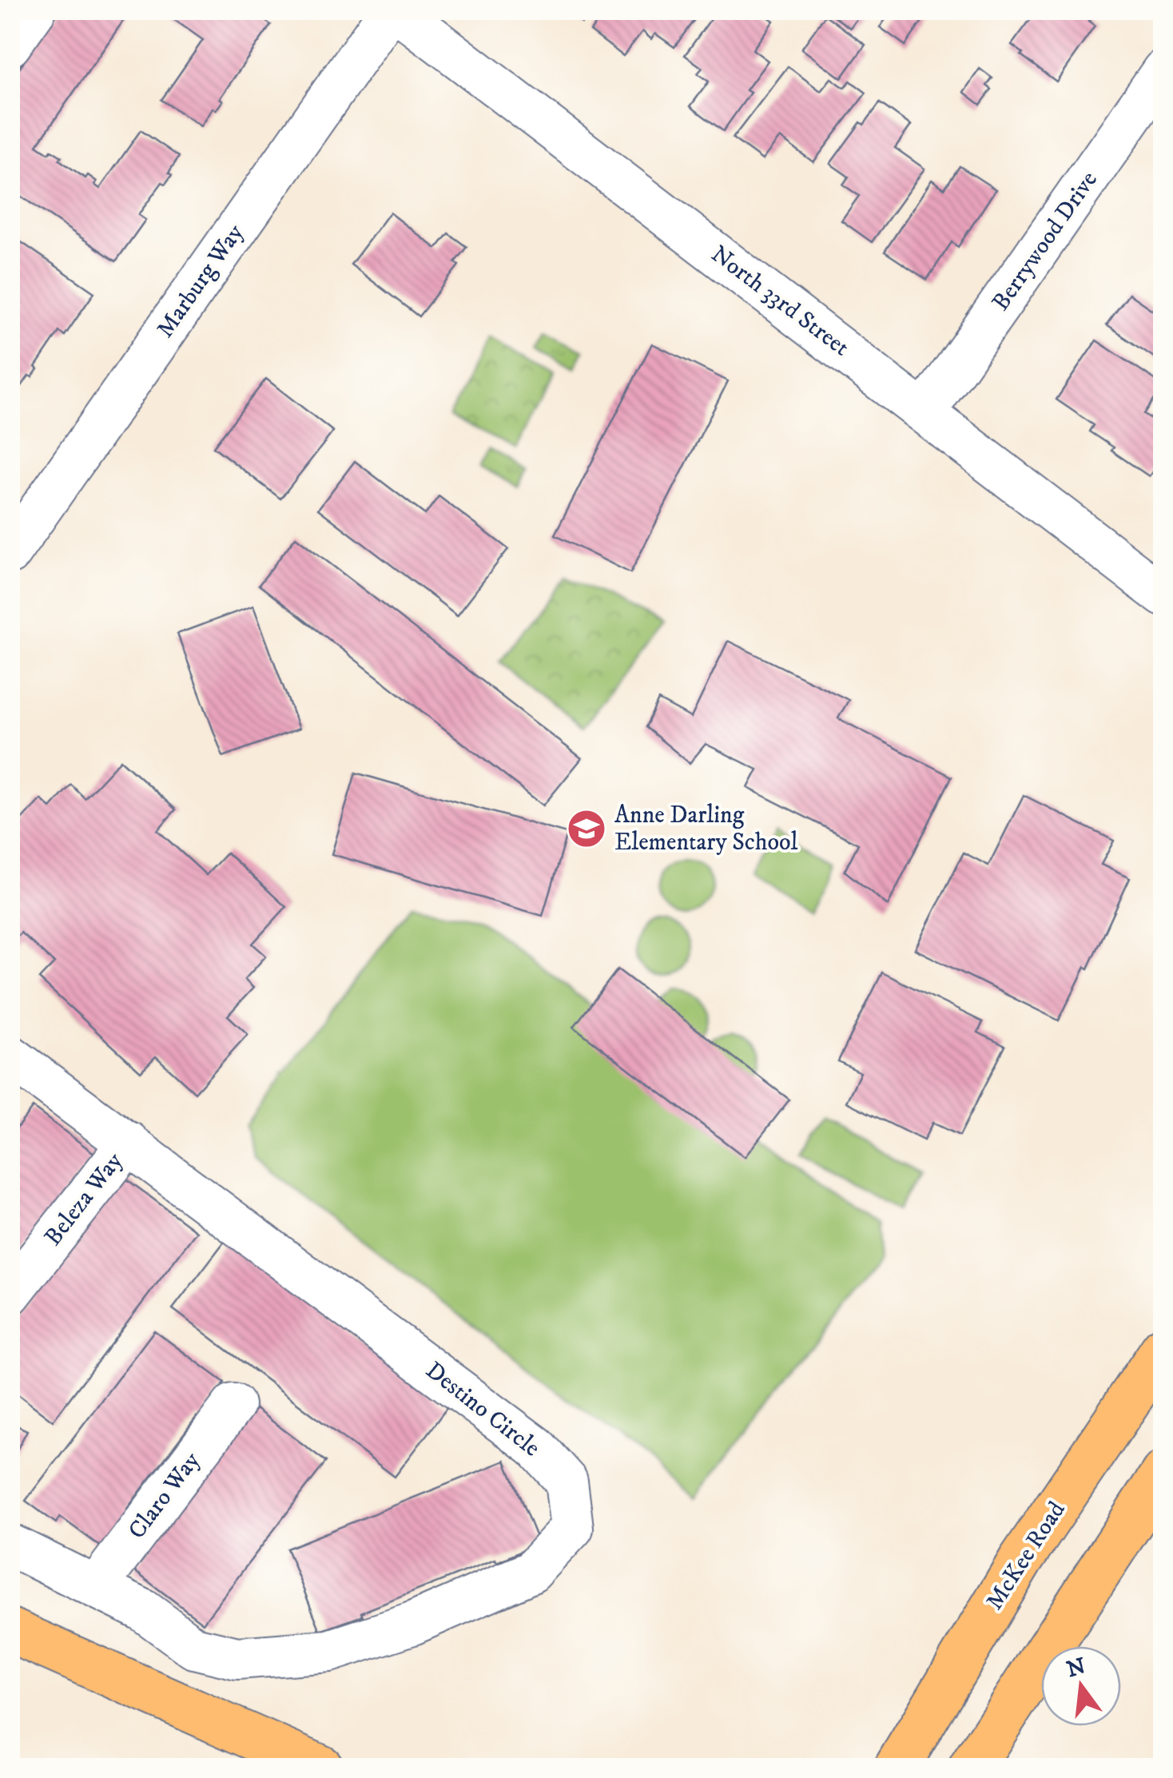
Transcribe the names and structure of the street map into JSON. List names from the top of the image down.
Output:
{
  "streets": {
    "main road": ["McKee Road"],
    "street": [
      "Berrywood Drive",
      "Marburg Way",
      "North 33rd Street",
      "Beleza Way",
      "Destino Circle",
      "Claro Way"
    ]
  },
  "crossings": [
    ["Berrywood Drive", "North 33rd Street"],
    ["Marburg Way", "North 33rd Street"],
    ["Beleza Way", "Destino Circle"],
    ["Destino Circle", "Claro Way"]
  ],
  "places": {
    "school or university": ["Anne Darling Elementary School"]
  },
  "north": "top"
}
